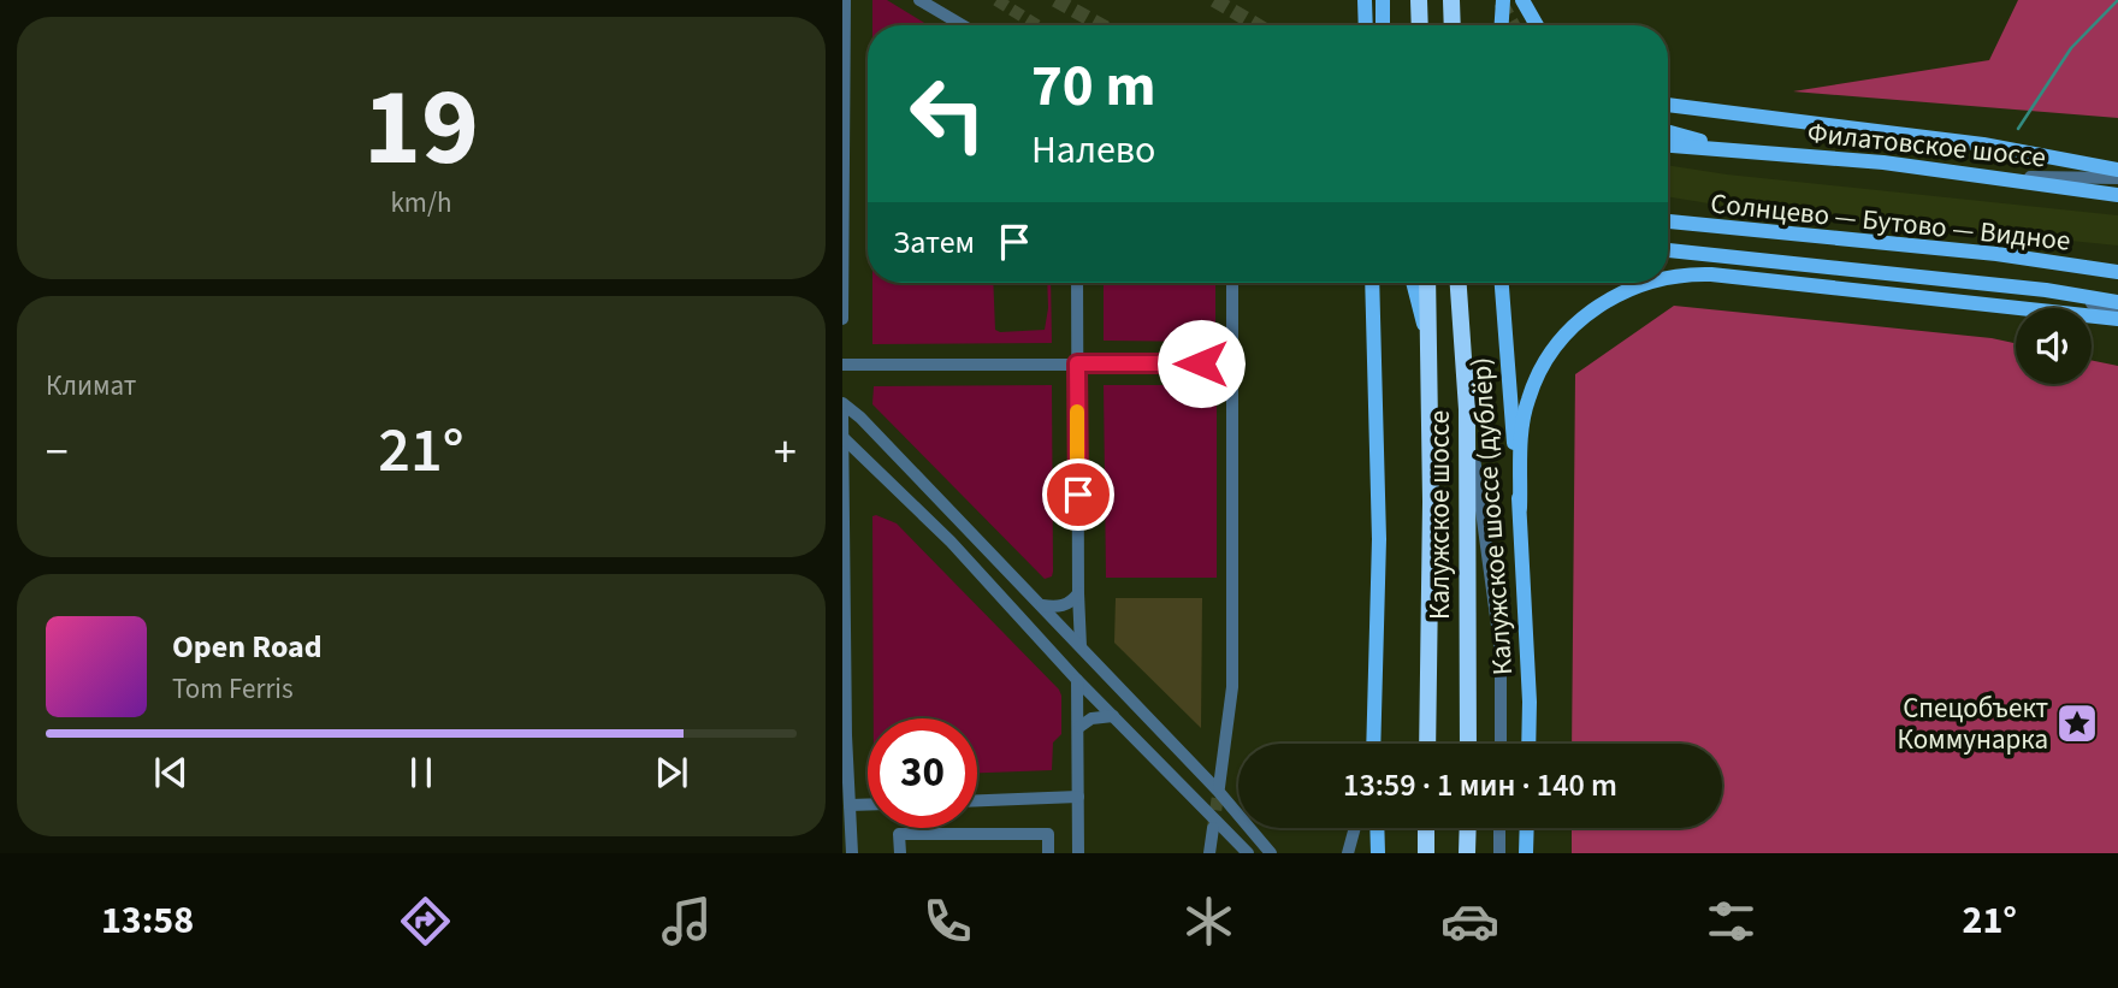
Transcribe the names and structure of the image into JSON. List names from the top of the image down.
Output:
{
  "streets": {
    "highway": ["Калужское шоссе"],
    "main road": ["Филатовское шоссе", "Солнцево — Бутово — Видное", "Калужское шоссе (дублёр)"]
  },
  "crossings": [
    ["Филатовское шоссе", "Солнцево — Бутово — Видное"]
  ],
  "places": {
    "place": ["Спецобъект Коммунарка"]
  },
  "page": {
    "tile": [
      ["19", "km/h"],
      "Климат"
    ],
    "turn": ["70 m", "Налево"],
    "then": "Затем",
    "heat": ["−", "21°", "+"],
    "song": ["Open Road", "Tom Ferris"],
    "limit": "30",
    "trip": "13:59 · 1 мин · 140 m",
    "tabs": ["13:58", "21°"]
  }
}
